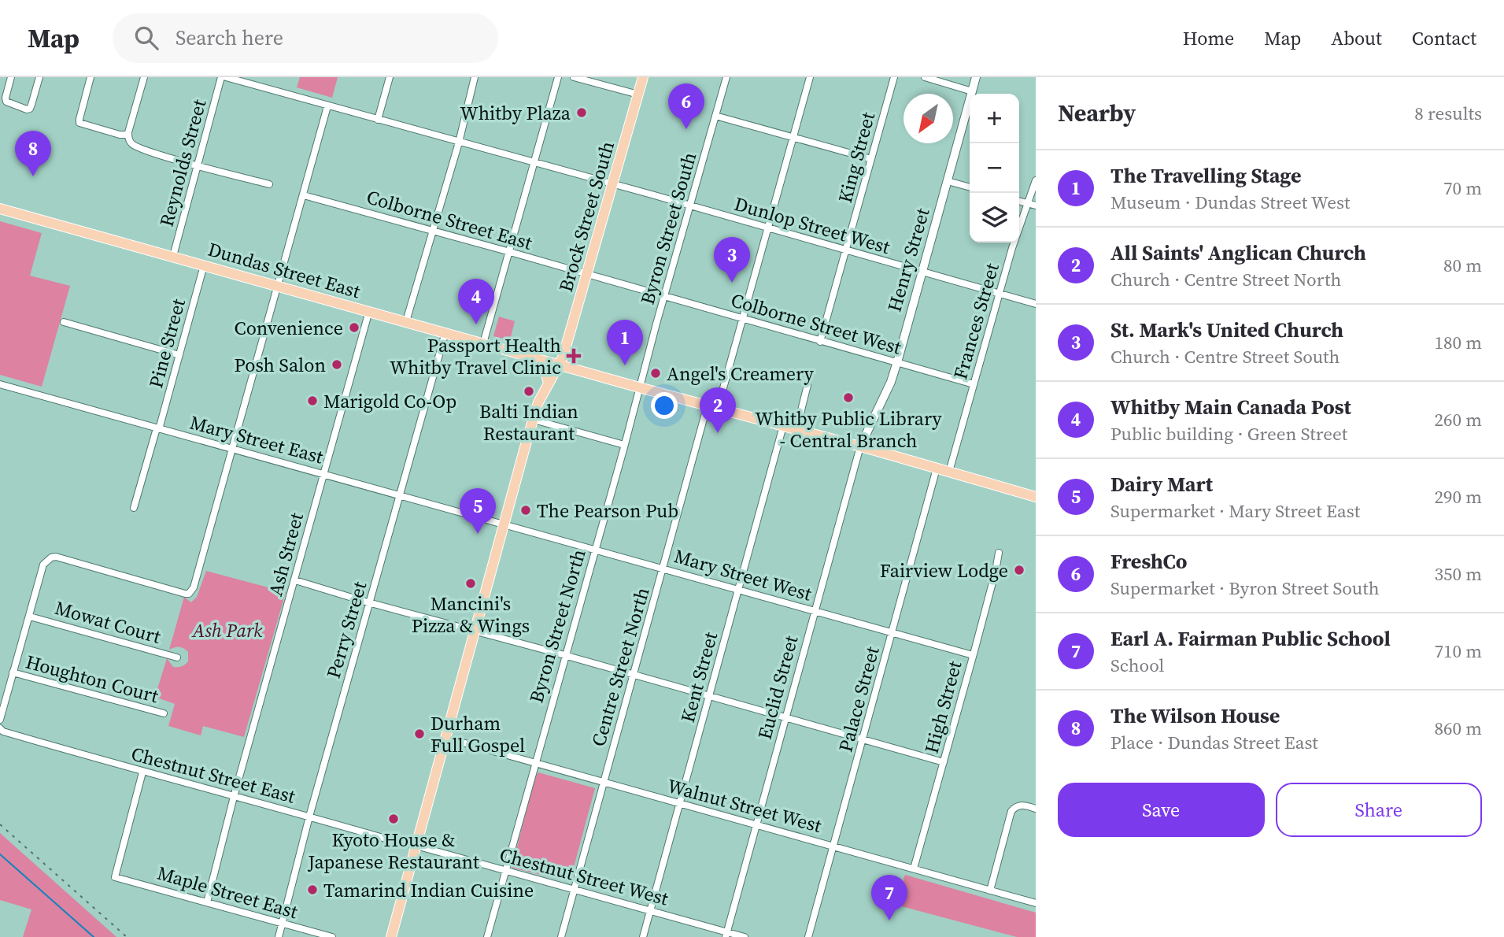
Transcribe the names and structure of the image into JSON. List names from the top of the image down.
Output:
{
  "streets": {
    "main road": ["Brock Street South", "Henry Street", "Dundas Street East"],
    "street": [
      "King Street",
      "Reynolds Street",
      "Colborne Street East",
      "Dunlop Street West",
      "Byron Street South",
      "Frances Street",
      "Colborne Street West",
      "Pine Street",
      "Mary Street East",
      "Ash Street",
      "Mary Street West",
      "Mowat Court",
      "Byron Street North",
      "Perry Street",
      "Centre Street North",
      "Kent Street",
      "Houghton Court",
      "Euclid Street",
      "Palace Street",
      "High Street",
      "Chestnut Street East",
      "Walnut Street West",
      "Chestnut Street West",
      "Maple Street East"
    ]
  },
  "crossings": [
    ["King Street", "Dunlop Street West"],
    ["King Street", "Colborne Street West"],
    ["Reynolds Street", "Dundas Street East"],
    ["Brock Street South", "Colborne Street East"],
    ["Brock Street South", "Dunlop Street West"],
    ["Brock Street South", "Dundas Street East"],
    ["Brock Street South", "Colborne Street West"],
    ["Brock Street South", "Mary Street East"],
    ["Brock Street South", "Mary Street West"],
    ["Brock Street South", "Chestnut Street East"],
    ["Brock Street South", "Walnut Street West"],
    ["Brock Street South", "Chestnut Street West"],
    ["Colborne Street East", "Colborne Street West"],
    ["Dunlop Street West", "Byron Street South"],
    ["Dunlop Street West", "Henry Street"],
    ["Dunlop Street West", "Frances Street"],
    ["Byron Street South", "Dundas Street East"],
    ["Byron Street South", "Colborne Street West"],
    ["Byron Street South", "Byron Street North"],
    ["Henry Street", "Dundas Street East"],
    ["Henry Street", "Colborne Street West"],
    ["Henry Street", "Euclid Street"],
    ["Dundas Street East", "Frances Street"],
    ["Dundas Street East", "Pine Street"],
    ["Dundas Street East", "Ash Street"],
    ["Dundas Street East", "Byron Street North"],
    ["Dundas Street East", "Perry Street"],
    ["Dundas Street East", "Centre Street North"],
    ["Dundas Street East", "Kent Street"],
    ["Dundas Street East", "Euclid Street"],
    ["Dundas Street East", "Palace Street"],
    ["Frances Street", "Colborne Street West"],
    ["Pine Street", "Mary Street East"],
    ["Mary Street East", "Ash Street"],
    ["Mary Street East", "Mary Street West"],
    ["Mary Street East", "Perry Street"],
    ["Ash Street", "Chestnut Street East"],
    ["Ash Street", "Maple Street East"],
    ["Mary Street West", "Byron Street North"],
    ["Mary Street West", "Centre Street North"],
    ["Mary Street West", "Kent Street"],
    ["Mary Street West", "Euclid Street"],
    ["Mary Street West", "Palace Street"],
    ["Mary Street West", "High Street"],
    ["Byron Street North", "Walnut Street West"],
    ["Byron Street North", "Chestnut Street West"],
    ["Perry Street", "Chestnut Street East"],
    ["Perry Street", "Maple Street East"],
    ["Centre Street North", "Walnut Street West"],
    ["Centre Street North", "Chestnut Street West"],
    ["Kent Street", "Walnut Street West"],
    ["Kent Street", "Chestnut Street West"],
    ["Euclid Street", "Walnut Street West"],
    ["Euclid Street", "Chestnut Street West"],
    ["Palace Street", "Walnut Street West"],
    ["High Street", "Walnut Street West"],
    ["Chestnut Street East", "Chestnut Street West"],
    ["Chestnut Street East", "Maple Street East"]
  ],
  "parks": ["Ash Park"],
  "places": {
    "other": [
      "Whitby Plaza",
      "Convenience",
      "Posh Salon",
      "Angel's Creamery",
      "Balti Indian Restaurant",
      "Whitby Public Library - Central Branch",
      "Marigold Co-Op",
      "The Pearson Pub",
      "Fairview Lodge",
      "Mancini's Pizza & Wings",
      "Durham Full Gospel",
      "Kyoto House & Japanese Restaurant",
      "Tamarind Indian Cuisine"
    ],
    "health": ["Passport Health Whitby Travel Clinic"]
  },
  "north": "bottom left",
  "page": {
    "header": "Map",
    "search": "Search here",
    "nav": [
      "Home",
      "Map",
      "About",
      "Contact"
    ],
    "heading": ["Nearby", "8 results"],
    "pins": [
      "6",
      "8",
      "3",
      "4",
      "1",
      "2",
      "5",
      "7"
    ],
    "map_buttons": ["+", "−"],
    "list": [
      {
        "mark": "1",
        "name": "The Travelling Stage",
        "note": "Museum · Dundas Street West",
        "value": "70 m"
      },
      {
        "mark": "2",
        "name": "All Saints' Anglican Church",
        "note": "Church · Centre Street North",
        "value": "80 m"
      },
      {
        "mark": "3",
        "name": "St. Mark's United Church",
        "note": "Church · Centre Street South",
        "value": "180 m"
      },
      {
        "mark": "4",
        "name": "Whitby Main Canada Post",
        "note": "Public building · Green Street",
        "value": "260 m"
      },
      {
        "mark": "5",
        "name": "Dairy Mart",
        "note": "Supermarket · Mary Street East",
        "value": "290 m"
      },
      {
        "mark": "6",
        "name": "FreshCo",
        "note": "Supermarket · Byron Street South",
        "value": "350 m"
      },
      {
        "mark": "7",
        "name": "Earl A. Fairman Public School",
        "note": "School",
        "value": "710 m"
      },
      {
        "mark": "8",
        "name": "The Wilson House",
        "note": "Place · Dundas Street East",
        "value": "860 m"
      }
    ],
    "buttons": ["Save", "Share"]
  }
}
